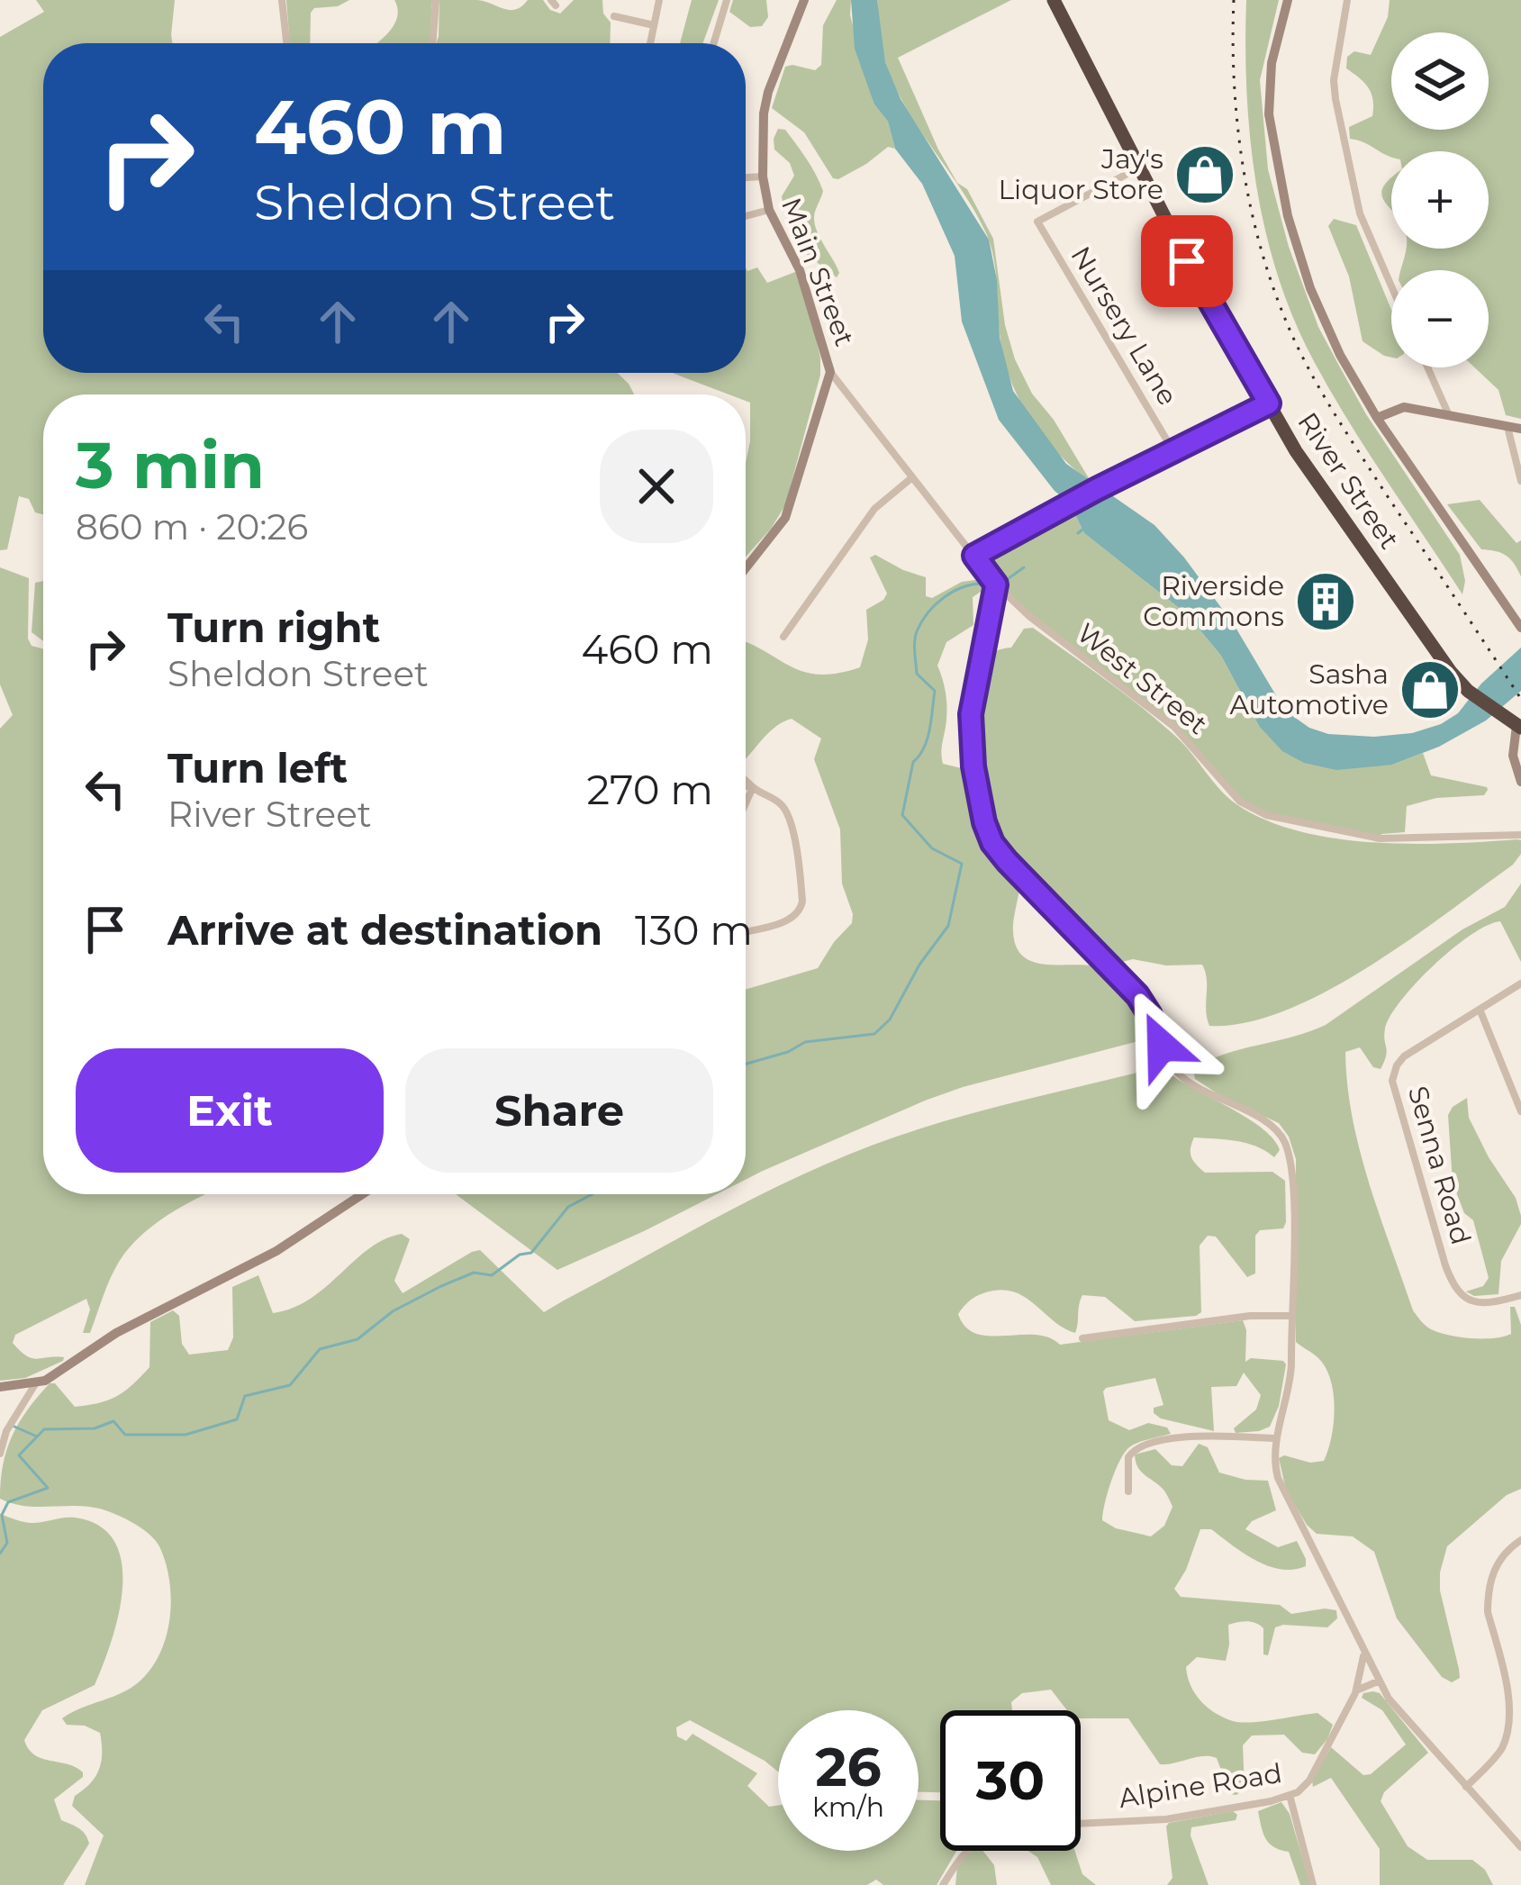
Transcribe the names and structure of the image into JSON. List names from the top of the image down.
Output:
{
  "streets": {
    "highway": ["River Street"],
    "main road": ["Main Street"],
    "street": [
      "Nursery Lane",
      "West Street",
      "Senna Road",
      "Alpine Road"
    ]
  },
  "crossings": [
    ["Main Street", "West Street"],
    ["Nursery Lane", "River Street"]
  ],
  "places": {
    "shop": ["Jay's Liquor Store", "Sasha Automotive"],
    "building": ["Riverside Commons"]
  },
  "page": {
    "map_buttons": ["+", "−"],
    "turn": ["460 m", "Sheldon Street"],
    "heading": ["3 min", "860 m · 20:26"],
    "list": [
      {
        "name": "Turn right",
        "note": "Sheldon Street",
        "value": "460 m"
      },
      {
        "name": "Turn left",
        "note": "River Street",
        "value": "270 m"
      },
      {
        "name": "Arrive at destination",
        "value": "130 m"
      }
    ],
    "buttons": ["Exit", "Share"],
    "speed": "26 km/h",
    "limit": "30"
  }
}
